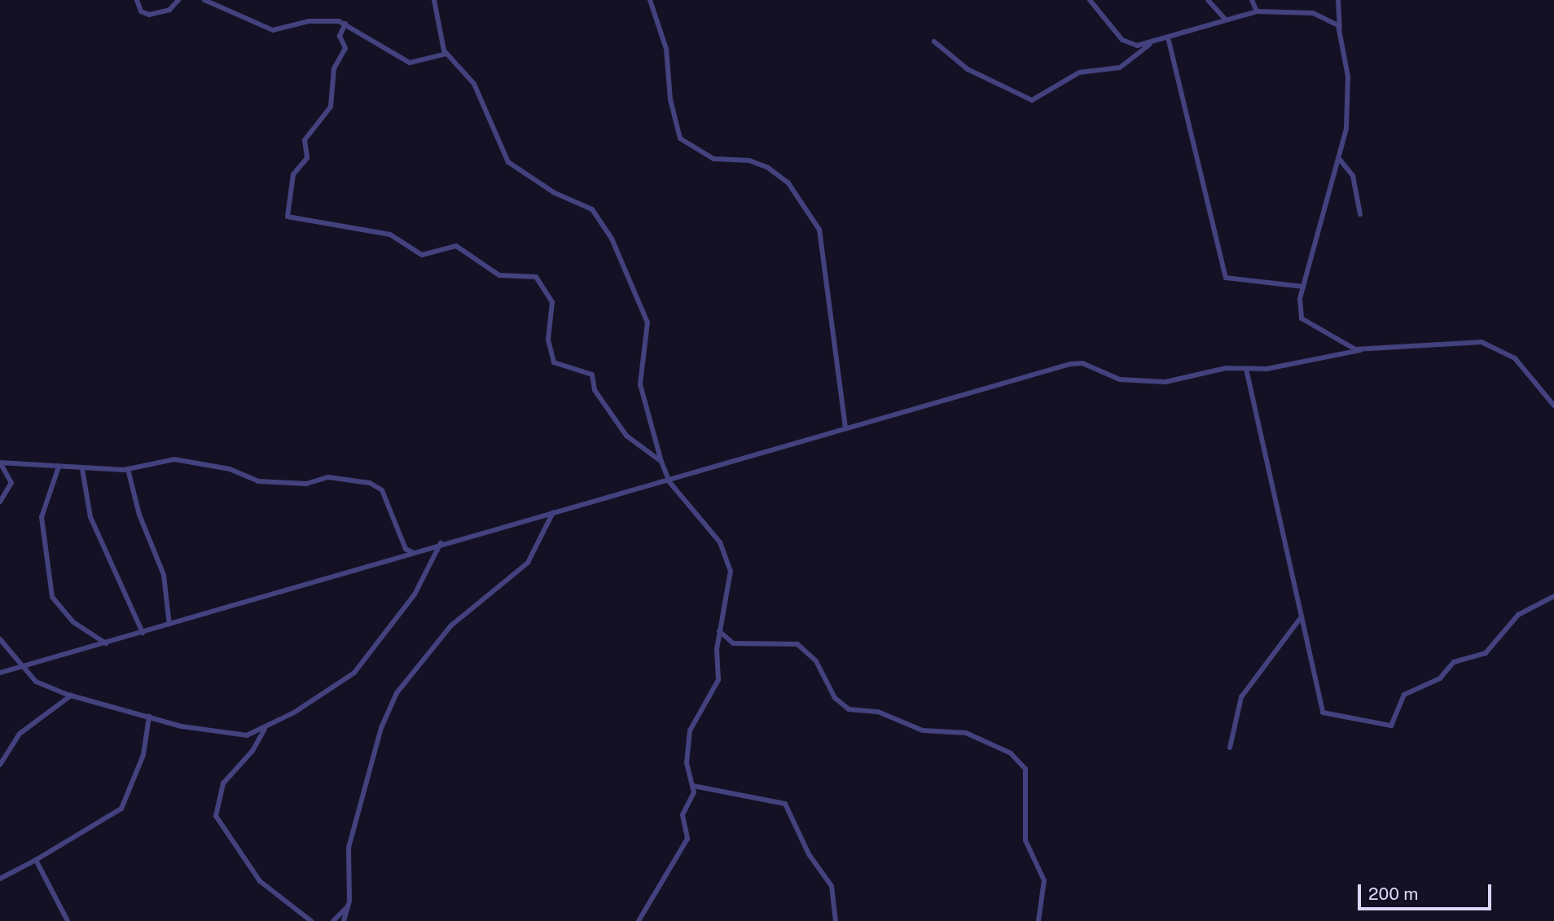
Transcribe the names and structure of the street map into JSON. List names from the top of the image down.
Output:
{
  "scale_bar": "200 m"
}
